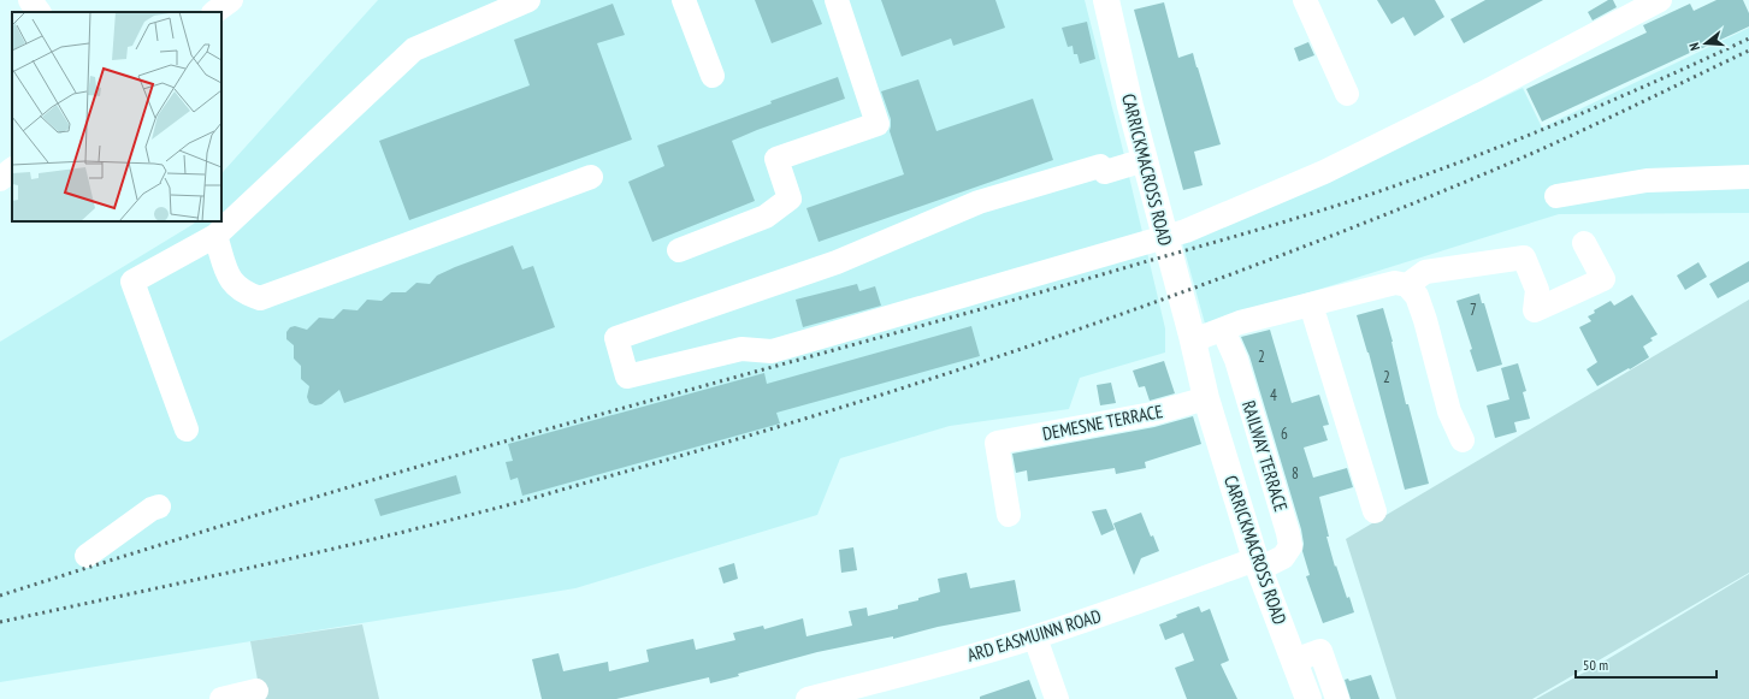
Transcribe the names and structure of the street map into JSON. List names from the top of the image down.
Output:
{
  "streets": {
    "main road": ["CARRICKMACROSS ROAD"],
    "street": ["DEMESNE TERRACE", "RAILWAY TERRACE", "ARD EASMUINN ROAD"]
  },
  "crossings": [
    ["CARRICKMACROSS ROAD", "DEMESNE TERRACE"],
    ["CARRICKMACROSS ROAD", "RAILWAY TERRACE"],
    ["CARRICKMACROSS ROAD", "ARD EASMUINN ROAD"],
    ["RAILWAY TERRACE", "ARD EASMUINN ROAD"]
  ],
  "house_numbers": [
    "7",
    "2",
    "2",
    "4",
    "6",
    "8"
  ],
  "scale_bar": "50 m",
  "north": "left"
}
